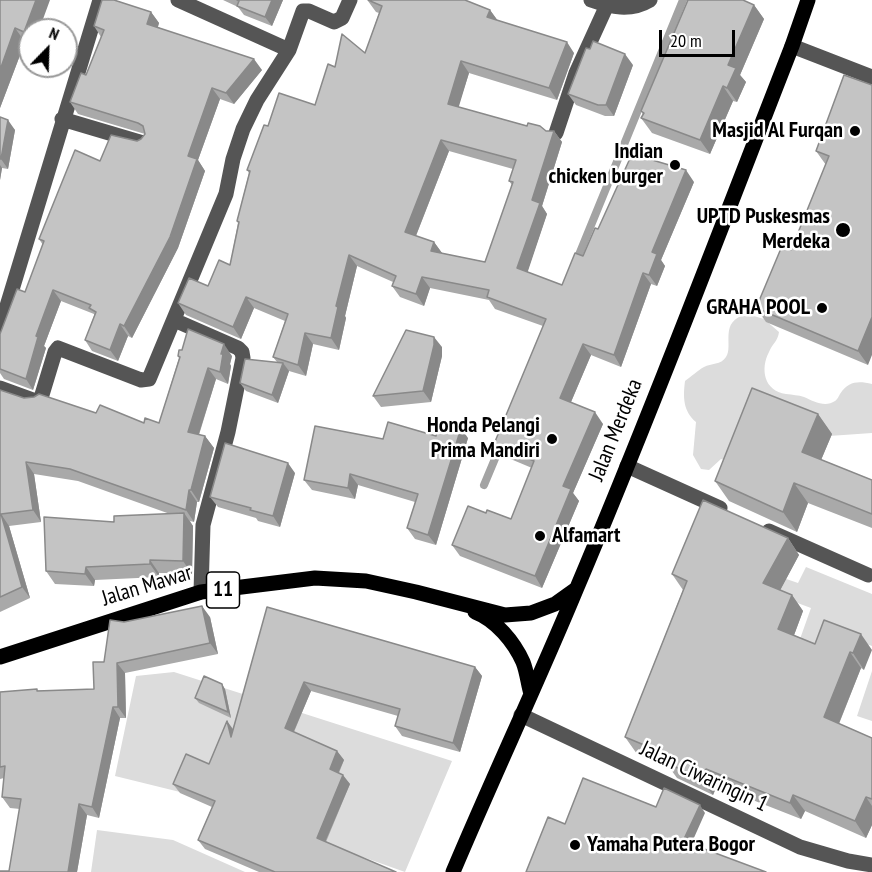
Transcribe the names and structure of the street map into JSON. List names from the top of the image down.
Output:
{
  "streets": {
    "main road": ["Jalan Merdeka", "Jalan Mawar", "11"],
    "street": ["Jalan Ciwaringin 1"]
  },
  "crossings": [
    ["Jalan Merdeka", "11"],
    ["Jalan Merdeka", "Jalan Ciwaringin 1"],
    ["Jalan Mawar", "11"]
  ],
  "places": [
    "Masjid Al Furqan",
    "Indian chicken burger",
    "UPTD Puskesmas Merdeka",
    "GRAHA POOL",
    "Honda Pelangi Prima Mandiri",
    "Alfamart",
    "Yamaha Putera Bogor"
  ],
  "scale_bar": "20 m",
  "north": "top right"
}
